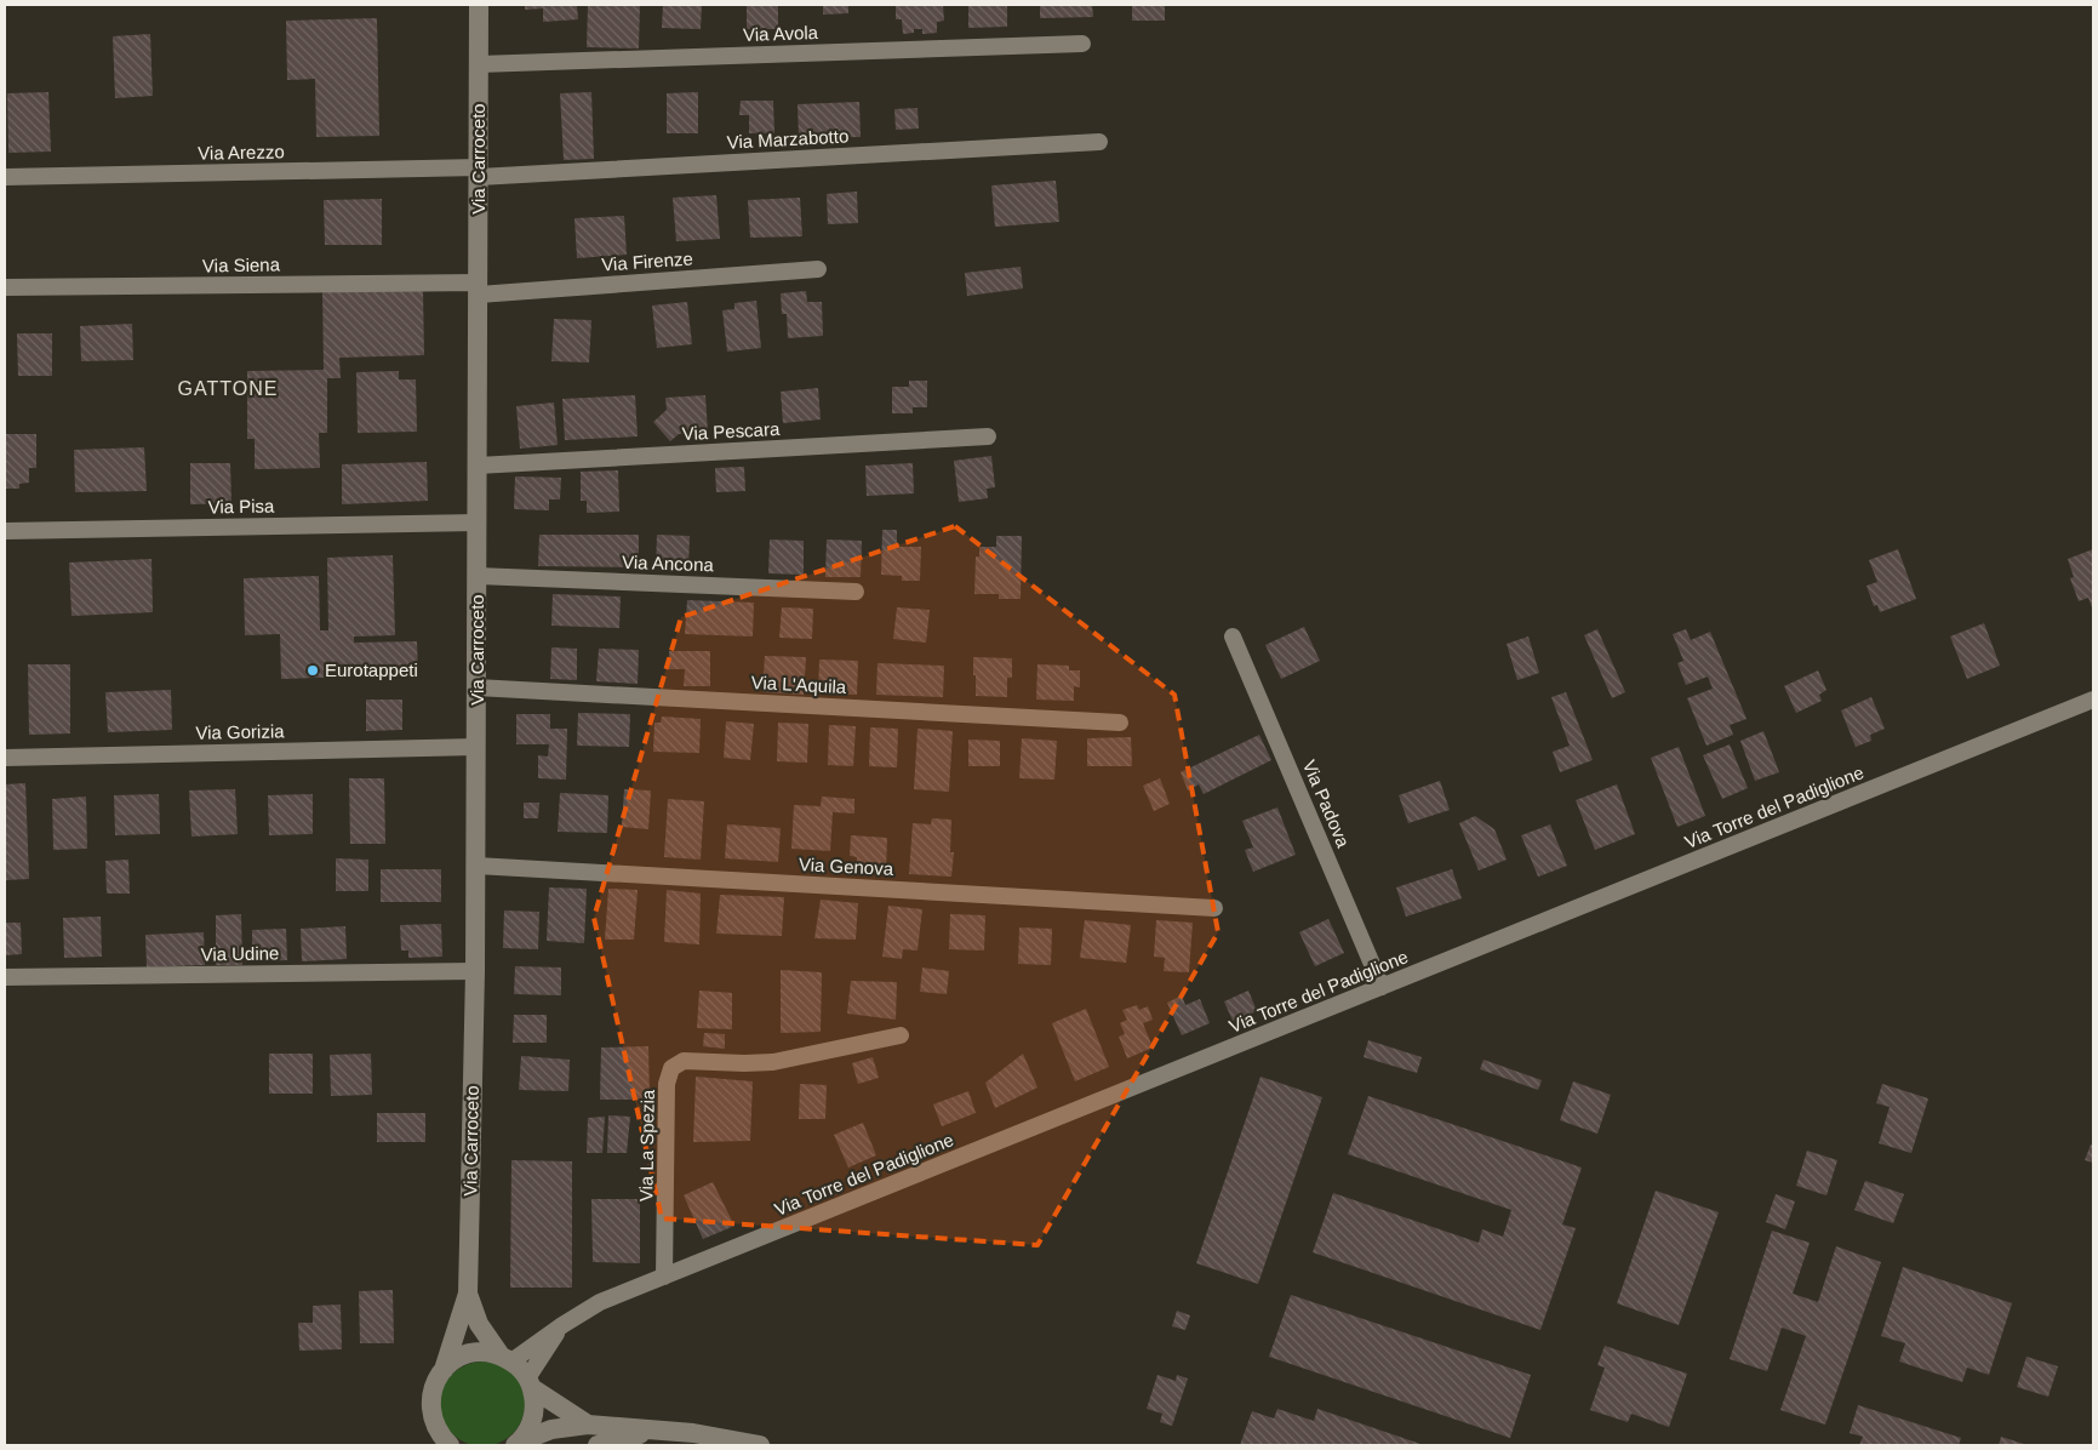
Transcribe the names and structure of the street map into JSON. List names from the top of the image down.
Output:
{
  "streets": {
    "street": [
      "Via Avola",
      "Via Marzabotto",
      "Via Arezzo",
      "Via Carroceto",
      "Via Firenze",
      "Via Siena",
      "Via Pescara",
      "Via Pisa",
      "Via Ancona",
      "Via L'Aquila",
      "Via Gorizia",
      "Via Padova",
      "Via Torre del Padiglione",
      "Via Genova",
      "Via Udine",
      "Via La Spezia"
    ]
  },
  "crossings": [
    ["Via Avola", "Via Carroceto"],
    ["Via Marzabotto", "Via Arezzo"],
    ["Via Marzabotto", "Via Carroceto"],
    ["Via Arezzo", "Via Carroceto"],
    ["Via Carroceto", "Via Firenze"],
    ["Via Carroceto", "Via Siena"],
    ["Via Carroceto", "Via Pescara"],
    ["Via Carroceto", "Via Pisa"],
    ["Via Carroceto", "Via Ancona"],
    ["Via Carroceto", "Via L'Aquila"],
    ["Via Carroceto", "Via Gorizia"],
    ["Via Carroceto", "Via Torre del Padiglione"],
    ["Via Carroceto", "Via Genova"],
    ["Via Carroceto", "Via Udine"],
    ["Via Firenze", "Via Siena"],
    ["Via Padova", "Via Torre del Padiglione"],
    ["Via Torre del Padiglione", "Via La Spezia"]
  ],
  "districts": ["GATTONE"],
  "places": ["Eurotappeti"]
}
